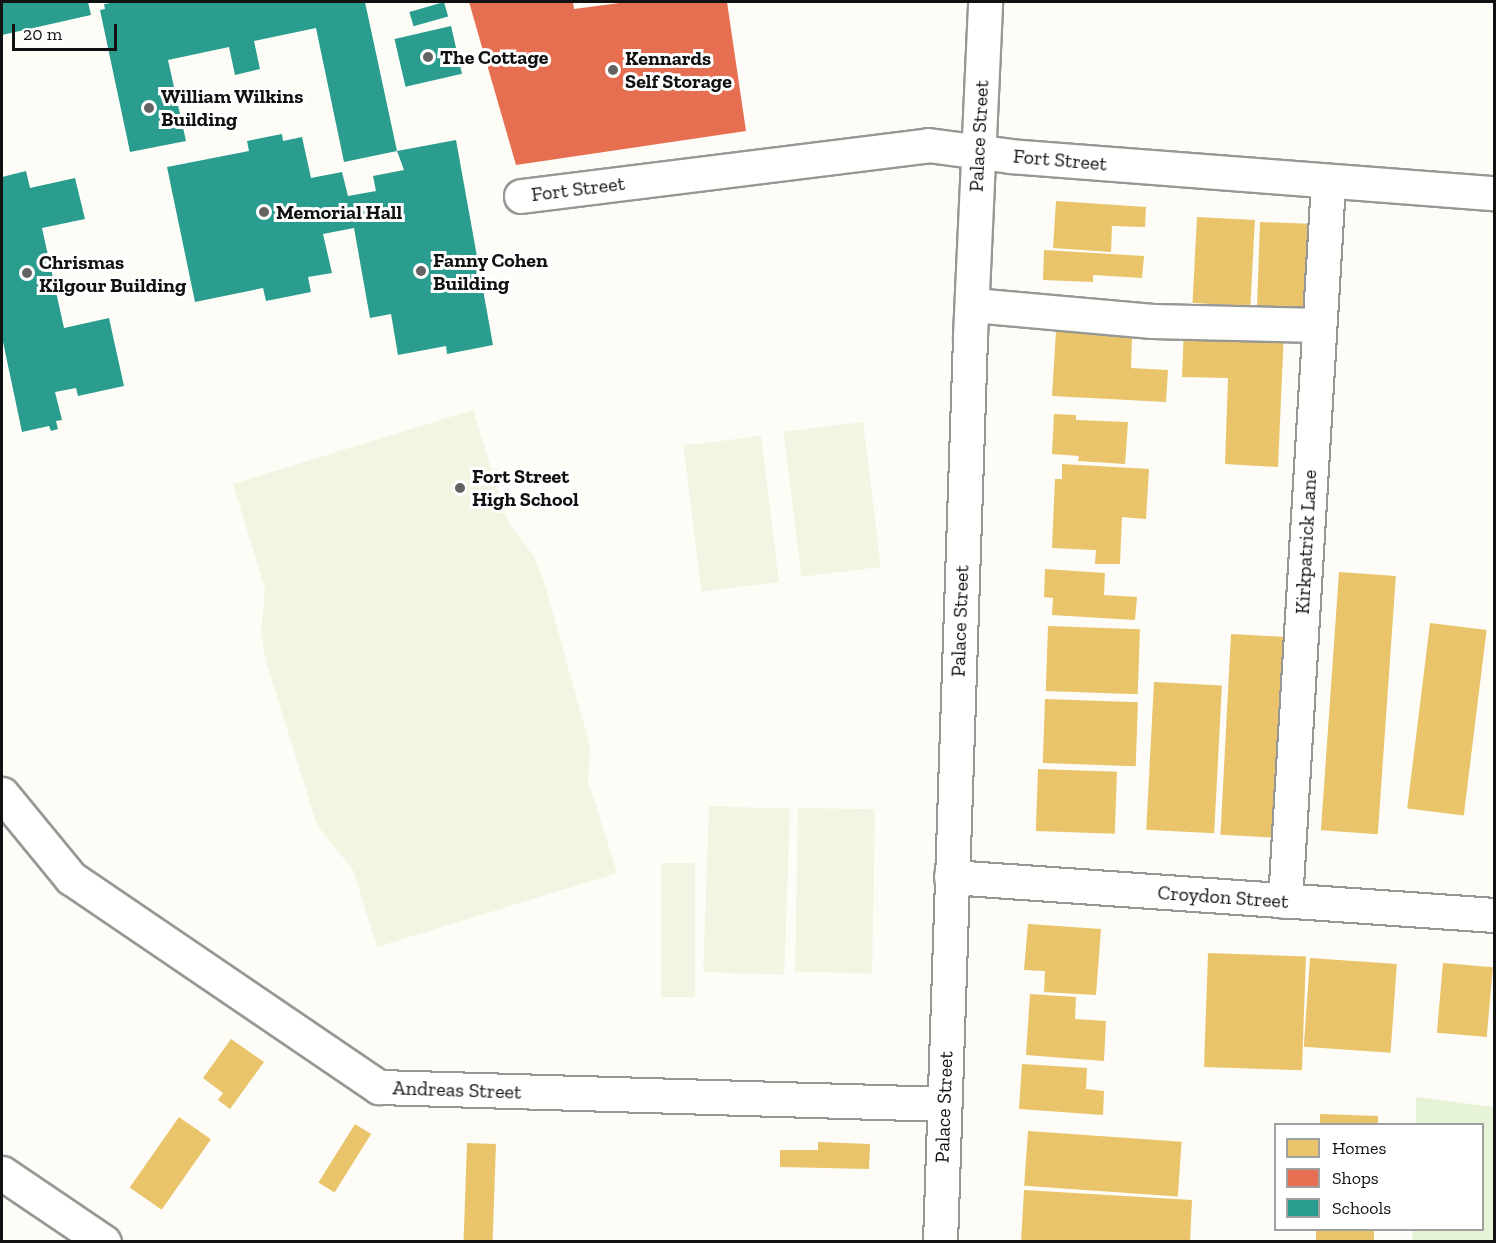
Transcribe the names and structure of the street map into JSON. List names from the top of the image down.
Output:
{
  "streets": {
    "street": [
      "Palace Street",
      "Fort Street",
      "Kirkpatrick Lane",
      "Croydon Street",
      "Andreas Street"
    ]
  },
  "crossings": [
    ["Palace Street", "Fort Street"],
    ["Palace Street", "Croydon Street"],
    ["Palace Street", "Andreas Street"],
    ["Fort Street", "Kirkpatrick Lane"],
    ["Kirkpatrick Lane", "Croydon Street"]
  ],
  "places": [
    "The Cottage",
    "Kennards Self Storage",
    "William Wilkins Building",
    "Memorial Hall",
    "Fanny Cohen Building",
    "Chrismas Kilgour Building",
    "Fort Street High School"
  ],
  "legend": ["Homes", "Shops", "Schools"],
  "scale_bar": "20 m"
}
